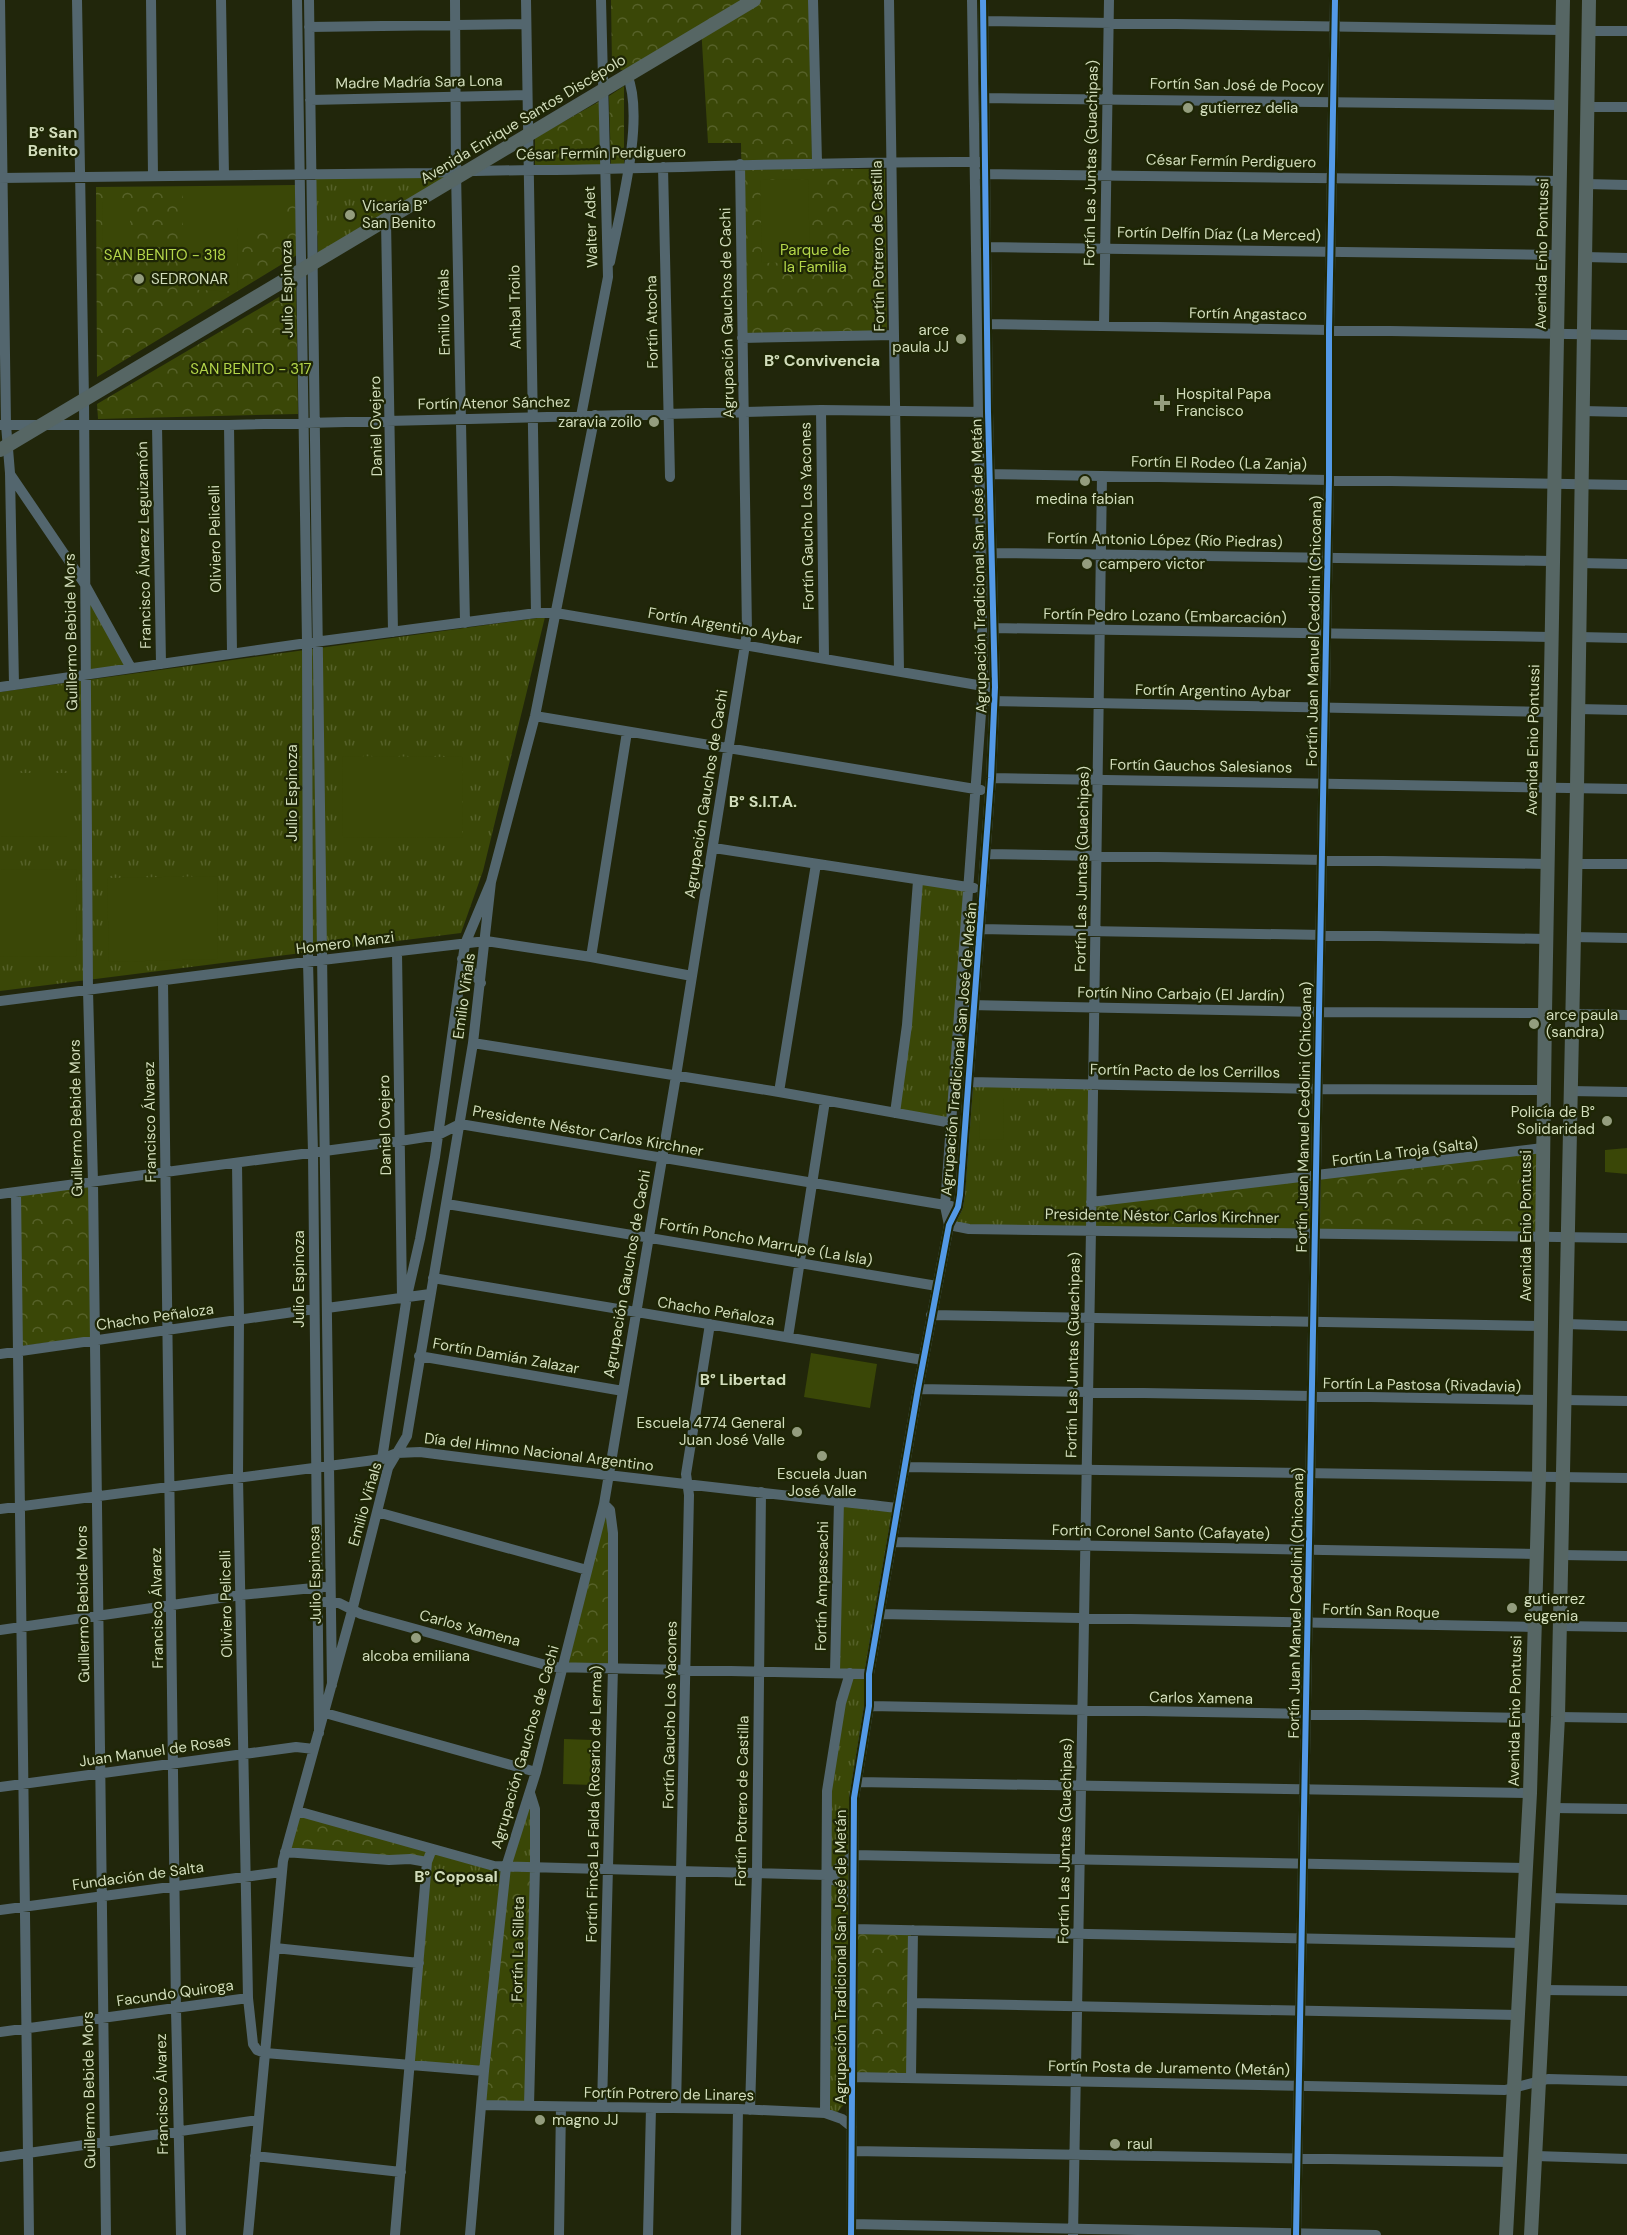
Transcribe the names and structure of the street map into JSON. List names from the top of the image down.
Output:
{
  "streets": {
    "main road": ["Avenida Enrique Santos Discépolo", "Avenida Enio Pontussi"],
    "street": [
      "Madre Madría Sara Lona",
      "Fortín San José de Pocoy",
      "César Fermín Perdiguero",
      "Fortín Las Juntas (Guachipas)",
      "Walter Adet",
      "Fortín Delfín Díaz (La Merced)",
      "Fortín Potrero de Castilla",
      "Julio Espinoza",
      "Anibal Troilo",
      "Emilio Viñals",
      "Agrupación Gauchos de Cachi",
      "Fortín Angastaco",
      "Fortín Atocha",
      "Fortín Atenor Sánchez",
      "Daniel Ovejero",
      "Fortín El Rodeo (La Zanja)",
      "Fortín Gaucho Los Yacones",
      "Oliviero Pelicelli",
      "Fortín Antonio López (Río Piedras)",
      "Francisco Álvarez Leguizamón",
      "Agrupación Tradicional San José de Metán",
      "Fortín Pedro Lozano (Embarcación)",
      "Fortín Argentino Aybar",
      "Fortín Juan Manuel Cedolini (Chicoana)",
      "Guillermo Bebide Mors",
      "Fortín Gauchos Salesianos",
      "Homero Manzi",
      "Fortín Nino Carbajo (El Jardín)",
      "Fortín Pacto de los Cerrillos",
      "Francisco Álvarez",
      "Presidente Néstor Carlos Kirchner",
      "Fortín La Troja (Salta)",
      "Fortín Poncho Marrupe (La Isla)",
      "Chacho Peñaloza",
      "Fortín Damián Zalazar",
      "Fortín La Pastosa (Rivadavia)",
      "Día del Himno Nacional Argentino",
      "Fortín Coronel Santo (Cafayate)",
      "Julio Espinosa",
      "Fortín Ampascachi",
      "Fortín San Roque",
      "Carlos Xamena",
      "Juan Manuel de Rosas",
      "Fortín Finca La Falda (Rosario de Lerma)",
      "Fundación de Salta",
      "Fortín La Silleta",
      "Facundo Quiroga",
      "Fortín Posta de Juramento (Metán)",
      "Fortín Potrero de Linares"
    ]
  },
  "crossings": [
    ["Madre Madría Sara Lona", "Julio Espinoza"],
    ["Madre Madría Sara Lona", "Anibal Troilo"],
    ["Madre Madría Sara Lona", "Emilio Viñals"],
    ["Fortín San José de Pocoy", "Fortín Las Juntas (Guachipas)"],
    ["Fortín San José de Pocoy", "Avenida Enio Pontussi"],
    ["Fortín San José de Pocoy", "Agrupación Tradicional San José de Metán"],
    ["Fortín San José de Pocoy", "Fortín Juan Manuel Cedolini (Chicoana)"],
    ["Avenida Enrique Santos Discépolo", "César Fermín Perdiguero"],
    ["Avenida Enrique Santos Discépolo", "Walter Adet"],
    ["Avenida Enrique Santos Discépolo", "Julio Espinoza"],
    ["Avenida Enrique Santos Discépolo", "Anibal Troilo"],
    ["Avenida Enrique Santos Discépolo", "Emilio Viñals"],
    ["Avenida Enrique Santos Discépolo", "Fortín Atenor Sánchez"],
    ["Avenida Enrique Santos Discépolo", "Daniel Ovejero"],
    ["Avenida Enrique Santos Discépolo", "Guillermo Bebide Mors"],
    ["César Fermín Perdiguero", "Fortín Las Juntas (Guachipas)"],
    ["César Fermín Perdiguero", "Walter Adet"],
    ["César Fermín Perdiguero", "Fortín Potrero de Castilla"],
    ["César Fermín Perdiguero", "Avenida Enio Pontussi"],
    ["César Fermín Perdiguero", "Anibal Troilo"],
    ["César Fermín Perdiguero", "Agrupación Gauchos de Cachi"],
    ["César Fermín Perdiguero", "Fortín Atocha"],
    ["César Fermín Perdiguero", "Agrupación Tradicional San José de Metán"],
    ["César Fermín Perdiguero", "Fortín Juan Manuel Cedolini (Chicoana)"],
    ["Fortín Las Juntas (Guachipas)", "Fortín Delfín Díaz (La Merced)"],
    ["Fortín Las Juntas (Guachipas)", "Fortín Angastaco"],
    ["Fortín Las Juntas (Guachipas)", "Fortín El Rodeo (La Zanja)"],
    ["Fortín Las Juntas (Guachipas)", "Fortín Antonio López (Río Piedras)"],
    ["Fortín Las Juntas (Guachipas)", "Fortín Pedro Lozano (Embarcación)"],
    ["Fortín Las Juntas (Guachipas)", "Fortín Argentino Aybar"],
    ["Fortín Las Juntas (Guachipas)", "Fortín Gauchos Salesianos"],
    ["Fortín Las Juntas (Guachipas)", "Fortín Nino Carbajo (El Jardín)"],
    ["Fortín Las Juntas (Guachipas)", "Fortín Pacto de los Cerrillos"],
    ["Fortín Las Juntas (Guachipas)", "Presidente Néstor Carlos Kirchner"],
    ["Fortín Las Juntas (Guachipas)", "Fortín La Troja (Salta)"],
    ["Fortín Las Juntas (Guachipas)", "Fortín La Pastosa (Rivadavia)"],
    ["Fortín Las Juntas (Guachipas)", "Fortín Coronel Santo (Cafayate)"],
    ["Fortín Las Juntas (Guachipas)", "Fortín San Roque"],
    ["Fortín Las Juntas (Guachipas)", "Carlos Xamena"],
    ["Fortín Las Juntas (Guachipas)", "Fortín Posta de Juramento (Metán)"],
    ["Walter Adet", "Fortín Atenor Sánchez"],
    ["Fortín Delfín Díaz (La Merced)", "Avenida Enio Pontussi"],
    ["Fortín Delfín Díaz (La Merced)", "Agrupación Tradicional San José de Metán"],
    ["Fortín Delfín Díaz (La Merced)", "Fortín Juan Manuel Cedolini (Chicoana)"],
    ["Fortín Potrero de Castilla", "Fortín Atenor Sánchez"],
    ["Fortín Potrero de Castilla", "Fortín Argentino Aybar"],
    ["Fortín Potrero de Castilla", "Día del Himno Nacional Argentino"],
    ["Fortín Potrero de Castilla", "Carlos Xamena"],
    ["Fortín Potrero de Castilla", "Fortín Potrero de Linares"],
    ["Avenida Enio Pontussi", "Fortín Angastaco"],
    ["Avenida Enio Pontussi", "Fortín El Rodeo (La Zanja)"],
    ["Avenida Enio Pontussi", "Fortín Antonio López (Río Piedras)"],
    ["Avenida Enio Pontussi", "Fortín Pedro Lozano (Embarcación)"],
    ["Avenida Enio Pontussi", "Fortín Argentino Aybar"],
    ["Avenida Enio Pontussi", "Fortín Gauchos Salesianos"],
    ["Avenida Enio Pontussi", "Fortín Nino Carbajo (El Jardín)"],
    ["Avenida Enio Pontussi", "Fortín Pacto de los Cerrillos"],
    ["Avenida Enio Pontussi", "Presidente Néstor Carlos Kirchner"],
    ["Avenida Enio Pontussi", "Fortín La Troja (Salta)"],
    ["Avenida Enio Pontussi", "Fortín La Pastosa (Rivadavia)"],
    ["Avenida Enio Pontussi", "Fortín Coronel Santo (Cafayate)"],
    ["Avenida Enio Pontussi", "Fortín San Roque"],
    ["Avenida Enio Pontussi", "Carlos Xamena"],
    ["Avenida Enio Pontussi", "Fortín Posta de Juramento (Metán)"],
    ["Julio Espinoza", "Fortín Atenor Sánchez"],
    ["Julio Espinoza", "Fortín Argentino Aybar"],
    ["Julio Espinoza", "Homero Manzi"],
    ["Julio Espinoza", "Presidente Néstor Carlos Kirchner"],
    ["Julio Espinoza", "Chacho Peñaloza"],
    ["Julio Espinoza", "Día del Himno Nacional Argentino"],
    ["Julio Espinoza", "Julio Espinosa"],
    ["Anibal Troilo", "Fortín Atenor Sánchez"],
    ["Anibal Troilo", "Fortín Argentino Aybar"],
    ["Emilio Viñals", "Fortín Atenor Sánchez"],
    ["Emilio Viñals", "Daniel Ovejero"],
    ["Emilio Viñals", "Fortín Argentino Aybar"],
    ["Emilio Viñals", "Homero Manzi"],
    ["Emilio Viñals", "Presidente Néstor Carlos Kirchner"],
    ["Emilio Viñals", "Fortín Poncho Marrupe (La Isla)"],
    ["Emilio Viñals", "Chacho Peñaloza"],
    ["Emilio Viñals", "Fortín Damián Zalazar"],
    ["Emilio Viñals", "Día del Himno Nacional Argentino"],
    ["Emilio Viñals", "Julio Espinosa"],
    ["Emilio Viñals", "Carlos Xamena"],
    ["Agrupación Gauchos de Cachi", "Fortín Atenor Sánchez"],
    ["Agrupación Gauchos de Cachi", "Fortín Argentino Aybar"],
    ["Agrupación Gauchos de Cachi", "Homero Manzi"],
    ["Agrupación Gauchos de Cachi", "Presidente Néstor Carlos Kirchner"],
    ["Agrupación Gauchos de Cachi", "Fortín Poncho Marrupe (La Isla)"],
    ["Agrupación Gauchos de Cachi", "Chacho Peñaloza"],
    ["Agrupación Gauchos de Cachi", "Fortín Damián Zalazar"],
    ["Agrupación Gauchos de Cachi", "Día del Himno Nacional Argentino"],
    ["Agrupación Gauchos de Cachi", "Carlos Xamena"],
    ["Agrupación Gauchos de Cachi", "Fortín Finca La Falda (Rosario de Lerma)"],
    ["Agrupación Gauchos de Cachi", "Fortín La Silleta"],
    ["Agrupación Gauchos de Cachi", "Fortín Potrero de Linares"],
    ["Fortín Angastaco", "Agrupación Tradicional San José de Metán"],
    ["Fortín Angastaco", "Fortín Juan Manuel Cedolini (Chicoana)"],
    ["Fortín Atocha", "Fortín Atenor Sánchez"],
    ["Fortín Atenor Sánchez", "Daniel Ovejero"],
    ["Fortín Atenor Sánchez", "Fortín Gaucho Los Yacones"],
    ["Fortín Atenor Sánchez", "Oliviero Pelicelli"],
    ["Fortín Atenor Sánchez", "Francisco Álvarez Leguizamón"],
    ["Fortín Atenor Sánchez", "Agrupación Tradicional San José de Metán"],
    ["Fortín Atenor Sánchez", "Guillermo Bebide Mors"],
    ["Daniel Ovejero", "Fortín Argentino Aybar"],
    ["Daniel Ovejero", "Homero Manzi"],
    ["Daniel Ovejero", "Presidente Néstor Carlos Kirchner"],
    ["Fortín El Rodeo (La Zanja)", "Agrupación Tradicional San José de Metán"],
    ["Fortín El Rodeo (La Zanja)", "Fortín Juan Manuel Cedolini (Chicoana)"],
    ["Fortín Gaucho Los Yacones", "Fortín Argentino Aybar"],
    ["Fortín Gaucho Los Yacones", "Chacho Peñaloza"],
    ["Fortín Gaucho Los Yacones", "Día del Himno Nacional Argentino"],
    ["Fortín Gaucho Los Yacones", "Carlos Xamena"],
    ["Fortín Gaucho Los Yacones", "Fortín Potrero de Linares"],
    ["Oliviero Pelicelli", "Fortín Argentino Aybar"],
    ["Oliviero Pelicelli", "Presidente Néstor Carlos Kirchner"],
    ["Oliviero Pelicelli", "Chacho Peñaloza"],
    ["Oliviero Pelicelli", "Día del Himno Nacional Argentino"],
    ["Oliviero Pelicelli", "Juan Manuel de Rosas"],
    ["Oliviero Pelicelli", "Fundación de Salta"],
    ["Oliviero Pelicelli", "Facundo Quiroga"],
    ["Fortín Antonio López (Río Piedras)", "Agrupación Tradicional San José de Metán"],
    ["Fortín Antonio López (Río Piedras)", "Fortín Juan Manuel Cedolini (Chicoana)"],
    ["Francisco Álvarez Leguizamón", "Fortín Argentino Aybar"],
    ["Agrupación Tradicional San José de Metán", "Fortín Pedro Lozano (Embarcación)"],
    ["Agrupación Tradicional San José de Metán", "Fortín Argentino Aybar"],
    ["Agrupación Tradicional San José de Metán", "Fortín Gauchos Salesianos"],
    ["Agrupación Tradicional San José de Metán", "Fortín Nino Carbajo (El Jardín)"],
    ["Agrupación Tradicional San José de Metán", "Fortín Pacto de los Cerrillos"],
    ["Agrupación Tradicional San José de Metán", "Presidente Néstor Carlos Kirchner"],
    ["Agrupación Tradicional San José de Metán", "Fortín Poncho Marrupe (La Isla)"],
    ["Agrupación Tradicional San José de Metán", "Chacho Peñaloza"],
    ["Agrupación Tradicional San José de Metán", "Fortín La Pastosa (Rivadavia)"],
    ["Agrupación Tradicional San José de Metán", "Día del Himno Nacional Argentino"],
    ["Agrupación Tradicional San José de Metán", "Fortín Coronel Santo (Cafayate)"],
    ["Agrupación Tradicional San José de Metán", "Fortín San Roque"],
    ["Agrupación Tradicional San José de Metán", "Carlos Xamena"],
    ["Agrupación Tradicional San José de Metán", "Fortín Posta de Juramento (Metán)"],
    ["Agrupación Tradicional San José de Metán", "Fortín Potrero de Linares"],
    ["Fortín Pedro Lozano (Embarcación)", "Fortín Juan Manuel Cedolini (Chicoana)"],
    ["Fortín Argentino Aybar", "Fortín Juan Manuel Cedolini (Chicoana)"],
    ["Fortín Argentino Aybar", "Guillermo Bebide Mors"],
    ["Fortín Juan Manuel Cedolini (Chicoana)", "Fortín Gauchos Salesianos"],
    ["Fortín Juan Manuel Cedolini (Chicoana)", "Fortín Nino Carbajo (El Jardín)"],
    ["Fortín Juan Manuel Cedolini (Chicoana)", "Fortín Pacto de los Cerrillos"],
    ["Fortín Juan Manuel Cedolini (Chicoana)", "Presidente Néstor Carlos Kirchner"],
    ["Fortín Juan Manuel Cedolini (Chicoana)", "Fortín La Troja (Salta)"],
    ["Fortín Juan Manuel Cedolini (Chicoana)", "Fortín La Pastosa (Rivadavia)"],
    ["Fortín Juan Manuel Cedolini (Chicoana)", "Fortín Coronel Santo (Cafayate)"],
    ["Fortín Juan Manuel Cedolini (Chicoana)", "Fortín San Roque"],
    ["Fortín Juan Manuel Cedolini (Chicoana)", "Carlos Xamena"],
    ["Fortín Juan Manuel Cedolini (Chicoana)", "Fortín Posta de Juramento (Metán)"],
    ["Guillermo Bebide Mors", "Homero Manzi"],
    ["Guillermo Bebide Mors", "Presidente Néstor Carlos Kirchner"],
    ["Guillermo Bebide Mors", "Chacho Peñaloza"],
    ["Guillermo Bebide Mors", "Día del Himno Nacional Argentino"],
    ["Guillermo Bebide Mors", "Juan Manuel de Rosas"],
    ["Guillermo Bebide Mors", "Fundación de Salta"],
    ["Guillermo Bebide Mors", "Facundo Quiroga"],
    ["Homero Manzi", "Francisco Álvarez"],
    ["Francisco Álvarez", "Presidente Néstor Carlos Kirchner"],
    ["Francisco Álvarez", "Chacho Peñaloza"],
    ["Francisco Álvarez", "Día del Himno Nacional Argentino"],
    ["Francisco Álvarez", "Juan Manuel de Rosas"],
    ["Francisco Álvarez", "Fundación de Salta"],
    ["Francisco Álvarez", "Facundo Quiroga"],
    ["Día del Himno Nacional Argentino", "Julio Espinosa"],
    ["Día del Himno Nacional Argentino", "Fortín Ampascachi"],
    ["Julio Espinosa", "Carlos Xamena"],
    ["Fortín Ampascachi", "Carlos Xamena"],
    ["Carlos Xamena", "Fortín Finca La Falda (Rosario de Lerma)"],
    ["Fortín Finca La Falda (Rosario de Lerma)", "Fortín Potrero de Linares"],
    ["Fortín La Silleta", "Fortín Potrero de Linares"]
  ],
  "districts": [
    "B° San Benito",
    "B° Convivencia",
    "B° S.I.T.A.",
    "B° Libertad",
    "B° Coposal"
  ],
  "parks": ["Parque de la Familia", "SAN BENITO - 318", "SAN BENITO - 317"],
  "places": {
    "other": [
      "gutierrez delia",
      "Vicaría B° San Benito",
      "SEDRONAR",
      "arce paula JJ",
      "zaravia zoilo",
      "medina fabian",
      "campero victor",
      "arce paula (sandra)",
      "Policía de B° Solidaridad",
      "Escuela 4774 General Juan José Valle",
      "Escuela Juan José Valle",
      "gutierrez eugenia",
      "alcoba emiliana",
      "magno JJ",
      "raul"
    ],
    "health": ["Hospital Papa Francisco"]
  }
}
